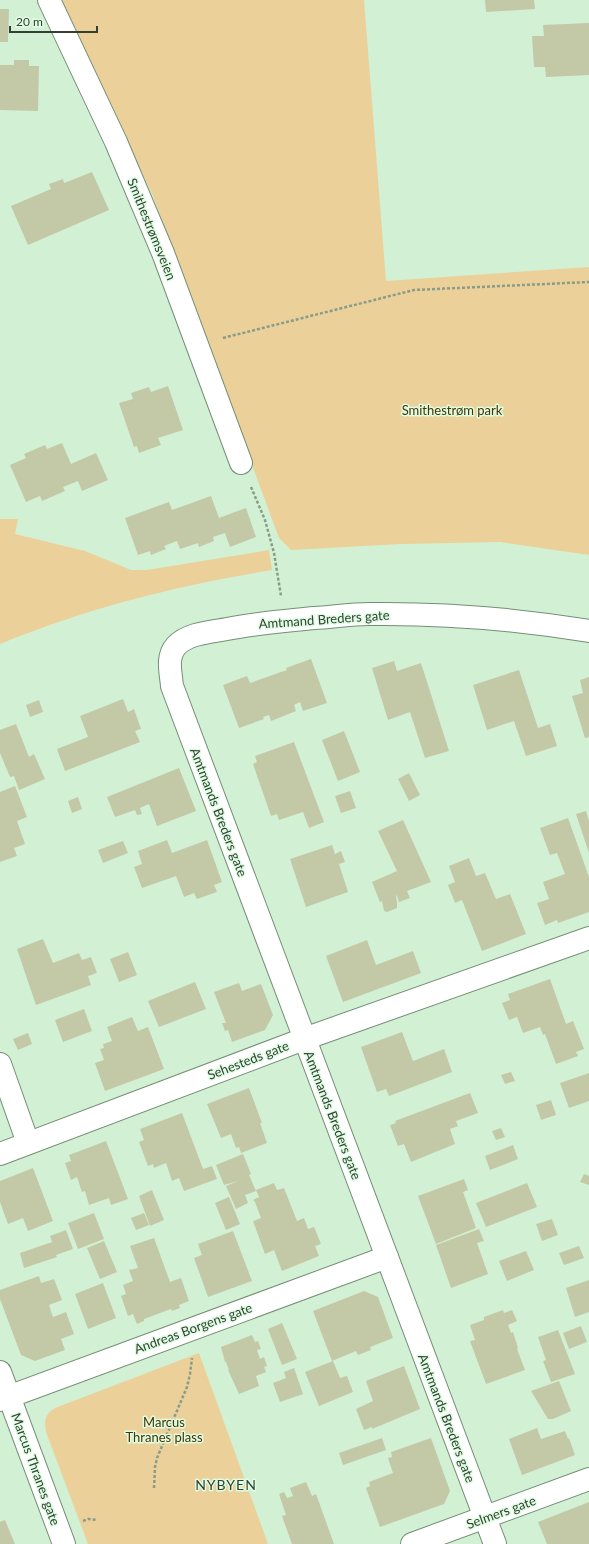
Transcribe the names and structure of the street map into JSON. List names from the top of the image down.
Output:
{
  "streets": {
    "street": [
      "Smithestrømsveien",
      "Amtmand Breders gate",
      "Amtmands Breders gate",
      "Sehesteds gate",
      "Andreas Borgens gate",
      "Marcus Thranes gate",
      "Selmers gate"
    ]
  },
  "crossings": [
    ["Amtmand Breders gate", "Amtmands Breders gate"],
    ["Amtmands Breders gate", "Sehesteds gate"],
    ["Amtmands Breders gate", "Andreas Borgens gate"],
    ["Amtmands Breders gate", "Selmers gate"],
    ["Andreas Borgens gate", "Marcus Thranes gate"]
  ],
  "districts": ["NYBYEN"],
  "parks": ["Smithestrøm park", "Marcus Thranes plass"],
  "scale_bar": "20 m"
}
